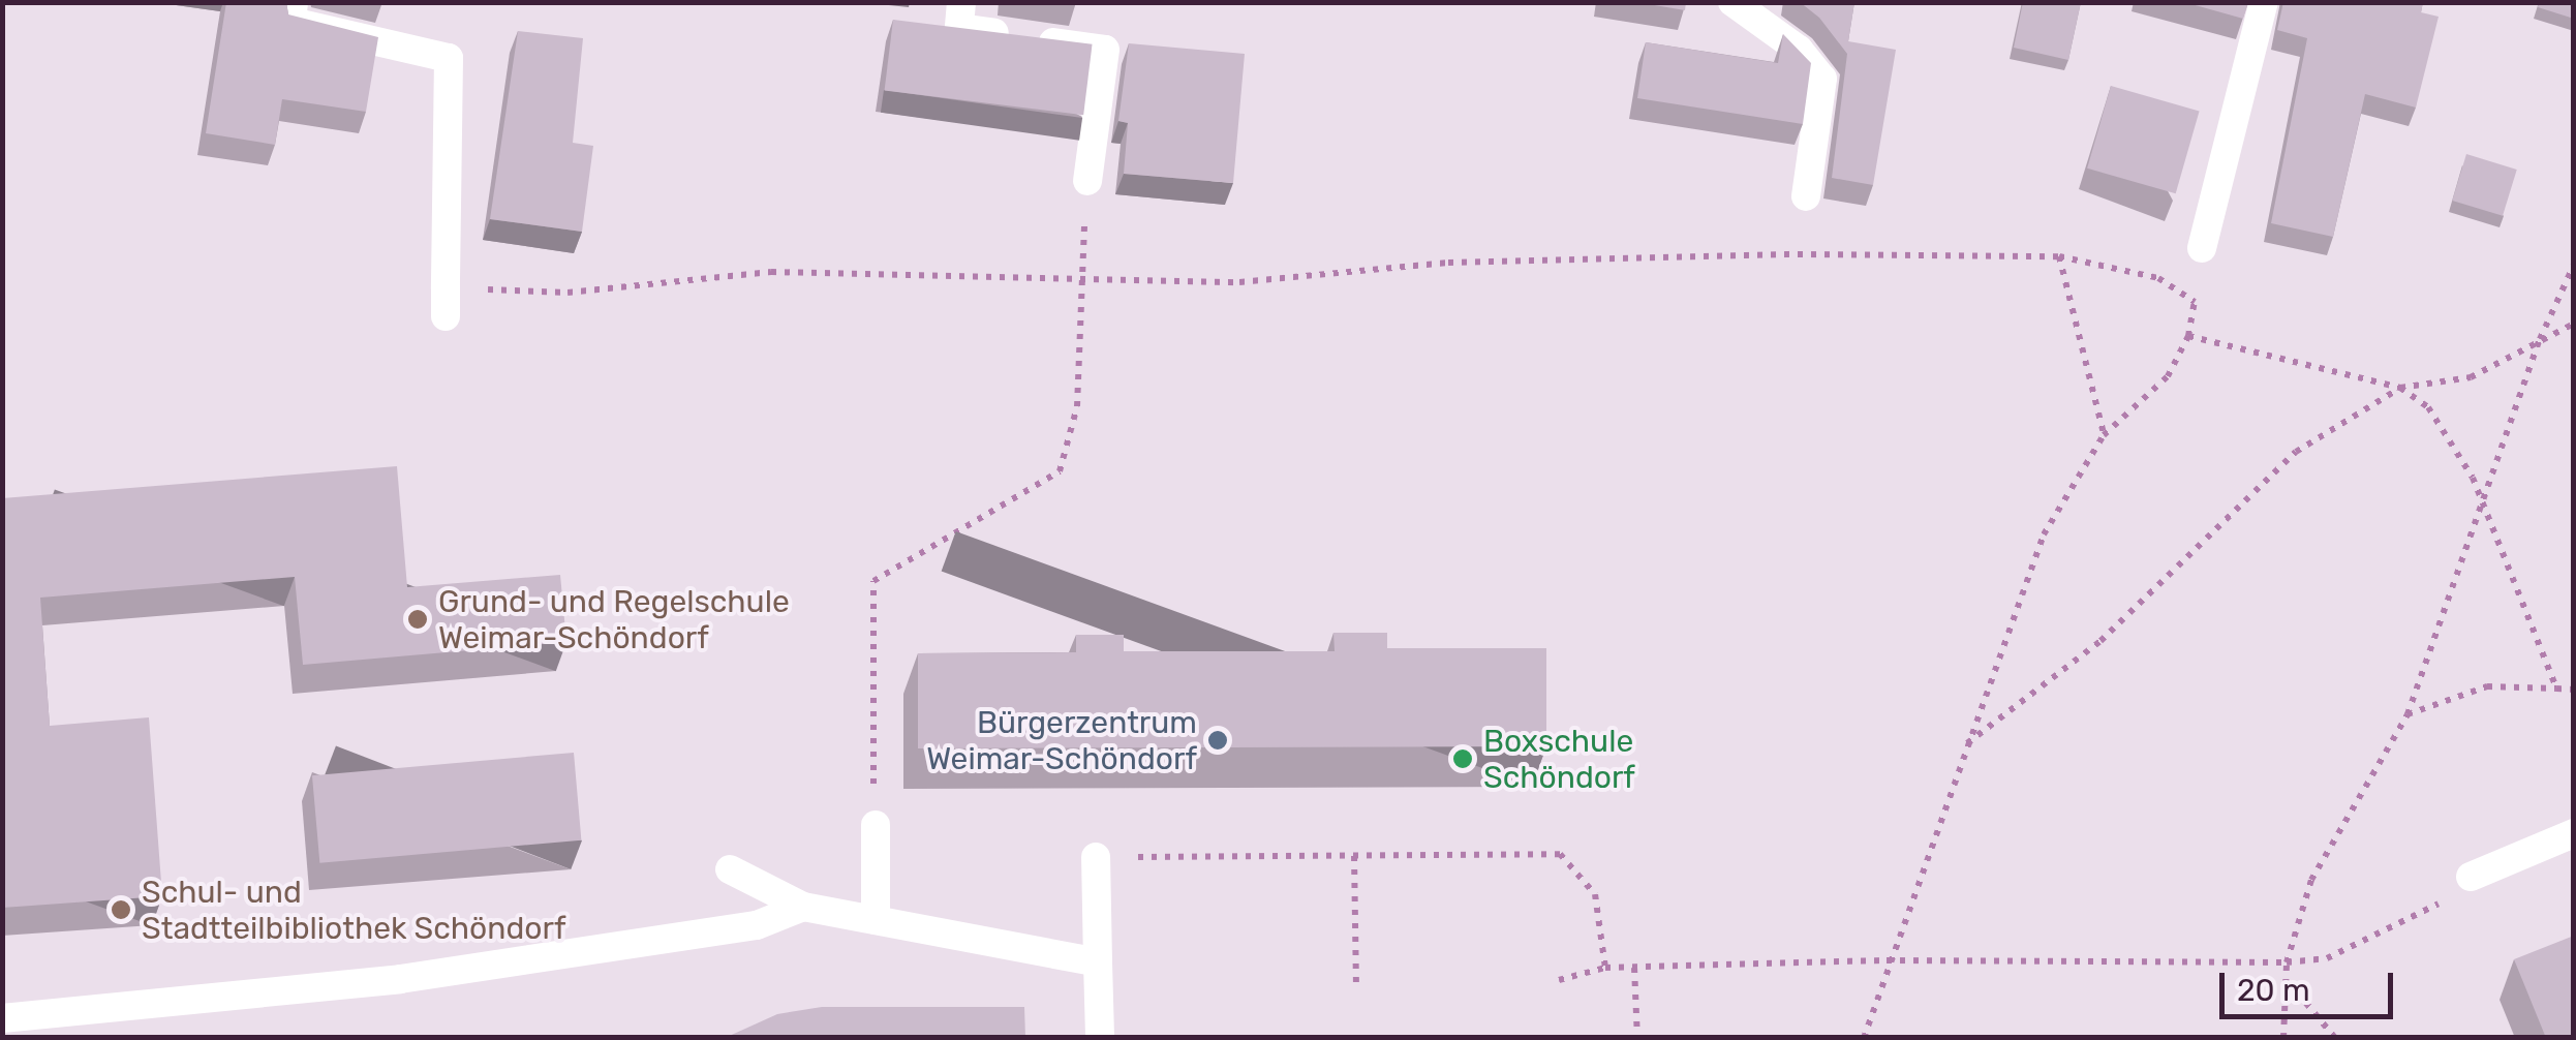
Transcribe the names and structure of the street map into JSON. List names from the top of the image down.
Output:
{
  "places": [
    "Grund- und Regelschule Weimar-Schöndorf",
    "Bürgerzentrum Weimar-Schöndorf",
    "Boxschule Schöndorf",
    "Schul- und Stadtteilbibliothek Schöndorf"
  ],
  "scale_bar": "20 m"
}
